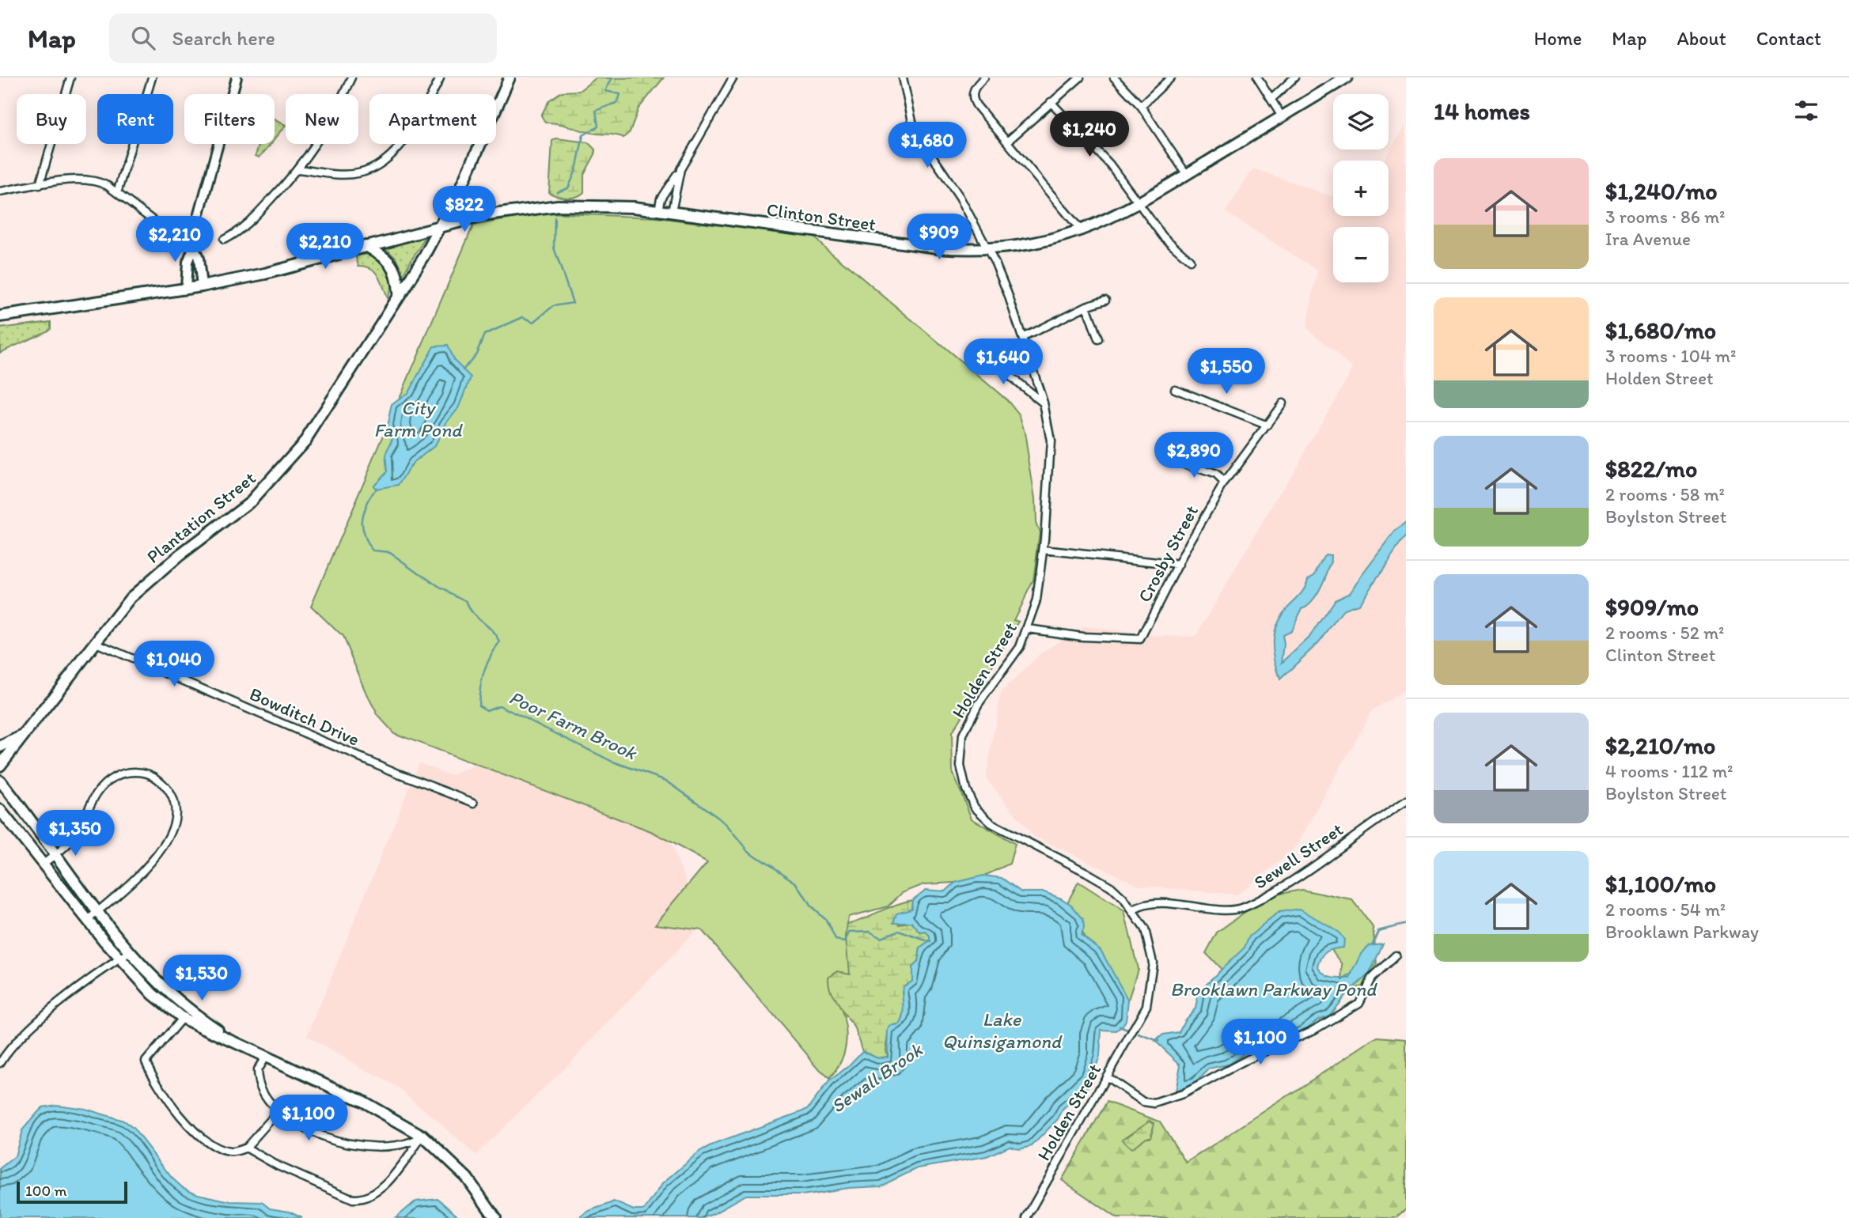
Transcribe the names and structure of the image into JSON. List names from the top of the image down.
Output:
{
  "streets": {
    "main road": ["Clinton Street", "Plantation Street"],
    "street": [
      "Crosby Street",
      "Holden Street",
      "Bowditch Drive",
      "Sewell Street"
    ]
  },
  "crossings": [
    ["Clinton Street", "Plantation Street"],
    ["Clinton Street", "Holden Street"],
    ["Plantation Street", "Bowditch Drive"],
    ["Crosby Street", "Holden Street"],
    ["Holden Street", "Sewell Street"]
  ],
  "water": [
    "City Farm Pond",
    "Poor Farm Brook",
    "Brooklawn Parkway Pond",
    "Lake Quinsigamond",
    "Sewall Brook"
  ],
  "scale_bar": "100 m",
  "page": {
    "header": "Map",
    "search": "Search here",
    "nav": [
      "Home",
      "Map",
      "About",
      "Contact"
    ],
    "heading": "14 homes",
    "map_buttons": ["+", "−"],
    "chip": [
      "Buy",
      "Rent",
      "Filters",
      "New",
      "Apartment"
    ],
    "price": [
      "$1,240",
      "$1,680",
      "$822",
      "$909",
      "$2,210",
      "$2,210",
      "$1,640",
      "$1,550",
      "$2,890",
      "$1,040",
      "$1,350",
      "$1,530",
      "$1,100",
      "$1,100"
    ],
    "list": [
      {
        "name": "$1,240/mo",
        "note": "3 rooms · 86 m² · Ira Avenue"
      },
      {
        "name": "$1,680/mo",
        "note": "3 rooms · 104 m² · Holden Street"
      },
      {
        "name": "$822/mo",
        "note": "2 rooms · 58 m² · Boylston Street"
      },
      {
        "name": "$909/mo",
        "note": "2 rooms · 52 m² · Clinton Street"
      },
      {
        "name": "$2,210/mo",
        "note": "4 rooms · 112 m² · Boylston Street"
      },
      {
        "name": "$1,100/mo",
        "note": "2 rooms · 54 m² · Brooklawn Parkway"
      }
    ],
    "scale": "100 m"
  }
}
